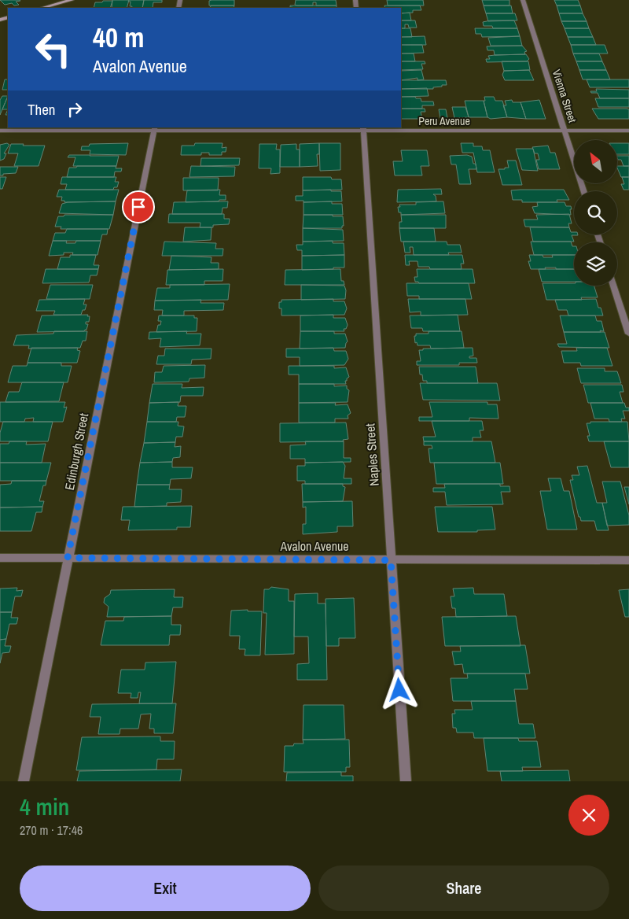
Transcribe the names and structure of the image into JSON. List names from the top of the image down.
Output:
{
  "streets": {
    "street": [
      "Vienna Street",
      "Peru Avenue",
      "Edinburgh Street",
      "Naples Street",
      "Avalon Avenue"
    ]
  },
  "crossings": [
    ["Vienna Street", "Peru Avenue"],
    ["Peru Avenue", "Edinburgh Street"],
    ["Peru Avenue", "Naples Street"],
    ["Edinburgh Street", "Avalon Avenue"],
    ["Naples Street", "Avalon Avenue"]
  ],
  "north": "top left",
  "page": {
    "turn": ["40 m", "Avalon Avenue"],
    "then": "Then",
    "heading": ["4 min", "270 m · 17:46"],
    "buttons": ["Exit", "Share"]
  }
}
